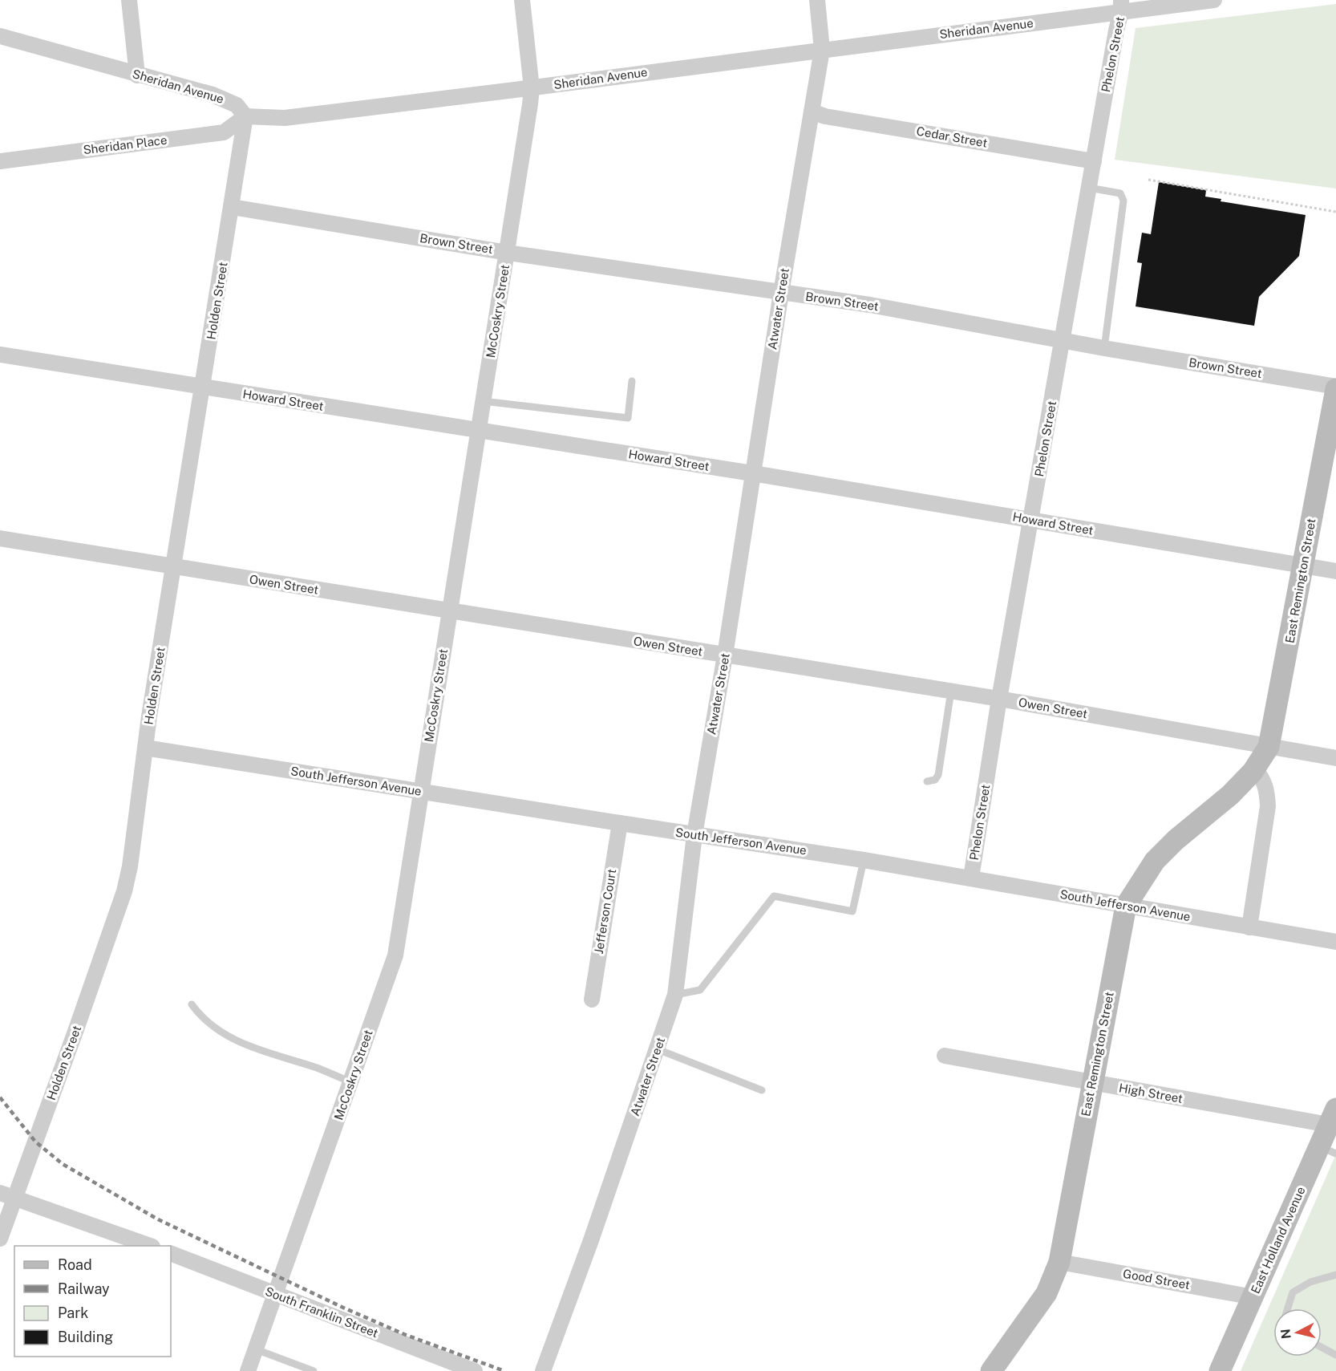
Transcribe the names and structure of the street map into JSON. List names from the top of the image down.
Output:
{
  "streets": {
    "main road": ["East Remington Street", "East Holland Avenue"],
    "street": [
      "Sheridan Avenue",
      "Phelon Street",
      "Cedar Street",
      "Sheridan Place",
      "Brown Street",
      "Holden Street",
      "Atwater Street",
      "McCoskry Street",
      "Howard Street",
      "Owen Street",
      "South Jefferson Avenue",
      "Jefferson Court",
      "High Street",
      "Good Street",
      "South Franklin Street"
    ]
  },
  "crossings": [
    ["Sheridan Avenue", "Phelon Street"],
    ["Sheridan Avenue", "Sheridan Place"],
    ["Sheridan Avenue", "Holden Street"],
    ["Sheridan Avenue", "Atwater Street"],
    ["Sheridan Avenue", "McCoskry Street"],
    ["Phelon Street", "Cedar Street"],
    ["Phelon Street", "Brown Street"],
    ["Phelon Street", "Howard Street"],
    ["Phelon Street", "Owen Street"],
    ["Phelon Street", "South Jefferson Avenue"],
    ["Cedar Street", "Atwater Street"],
    ["Sheridan Place", "Holden Street"],
    ["Brown Street", "Holden Street"],
    ["Brown Street", "Atwater Street"],
    ["Brown Street", "McCoskry Street"],
    ["Brown Street", "East Remington Street"],
    ["Holden Street", "Howard Street"],
    ["Holden Street", "Owen Street"],
    ["Holden Street", "South Jefferson Avenue"],
    ["Atwater Street", "Howard Street"],
    ["Atwater Street", "Owen Street"],
    ["Atwater Street", "South Jefferson Avenue"],
    ["McCoskry Street", "Howard Street"],
    ["McCoskry Street", "Owen Street"],
    ["McCoskry Street", "South Jefferson Avenue"],
    ["McCoskry Street", "South Franklin Street"],
    ["Howard Street", "East Remington Street"],
    ["East Remington Street", "Owen Street"],
    ["East Remington Street", "South Jefferson Avenue"],
    ["East Remington Street", "High Street"],
    ["East Remington Street", "Good Street"],
    ["South Jefferson Avenue", "Jefferson Court"],
    ["High Street", "East Holland Avenue"],
    ["East Holland Avenue", "Good Street"]
  ],
  "legend": [
    "Road",
    "Railway",
    "Park",
    "Building"
  ],
  "north": "left"
}
